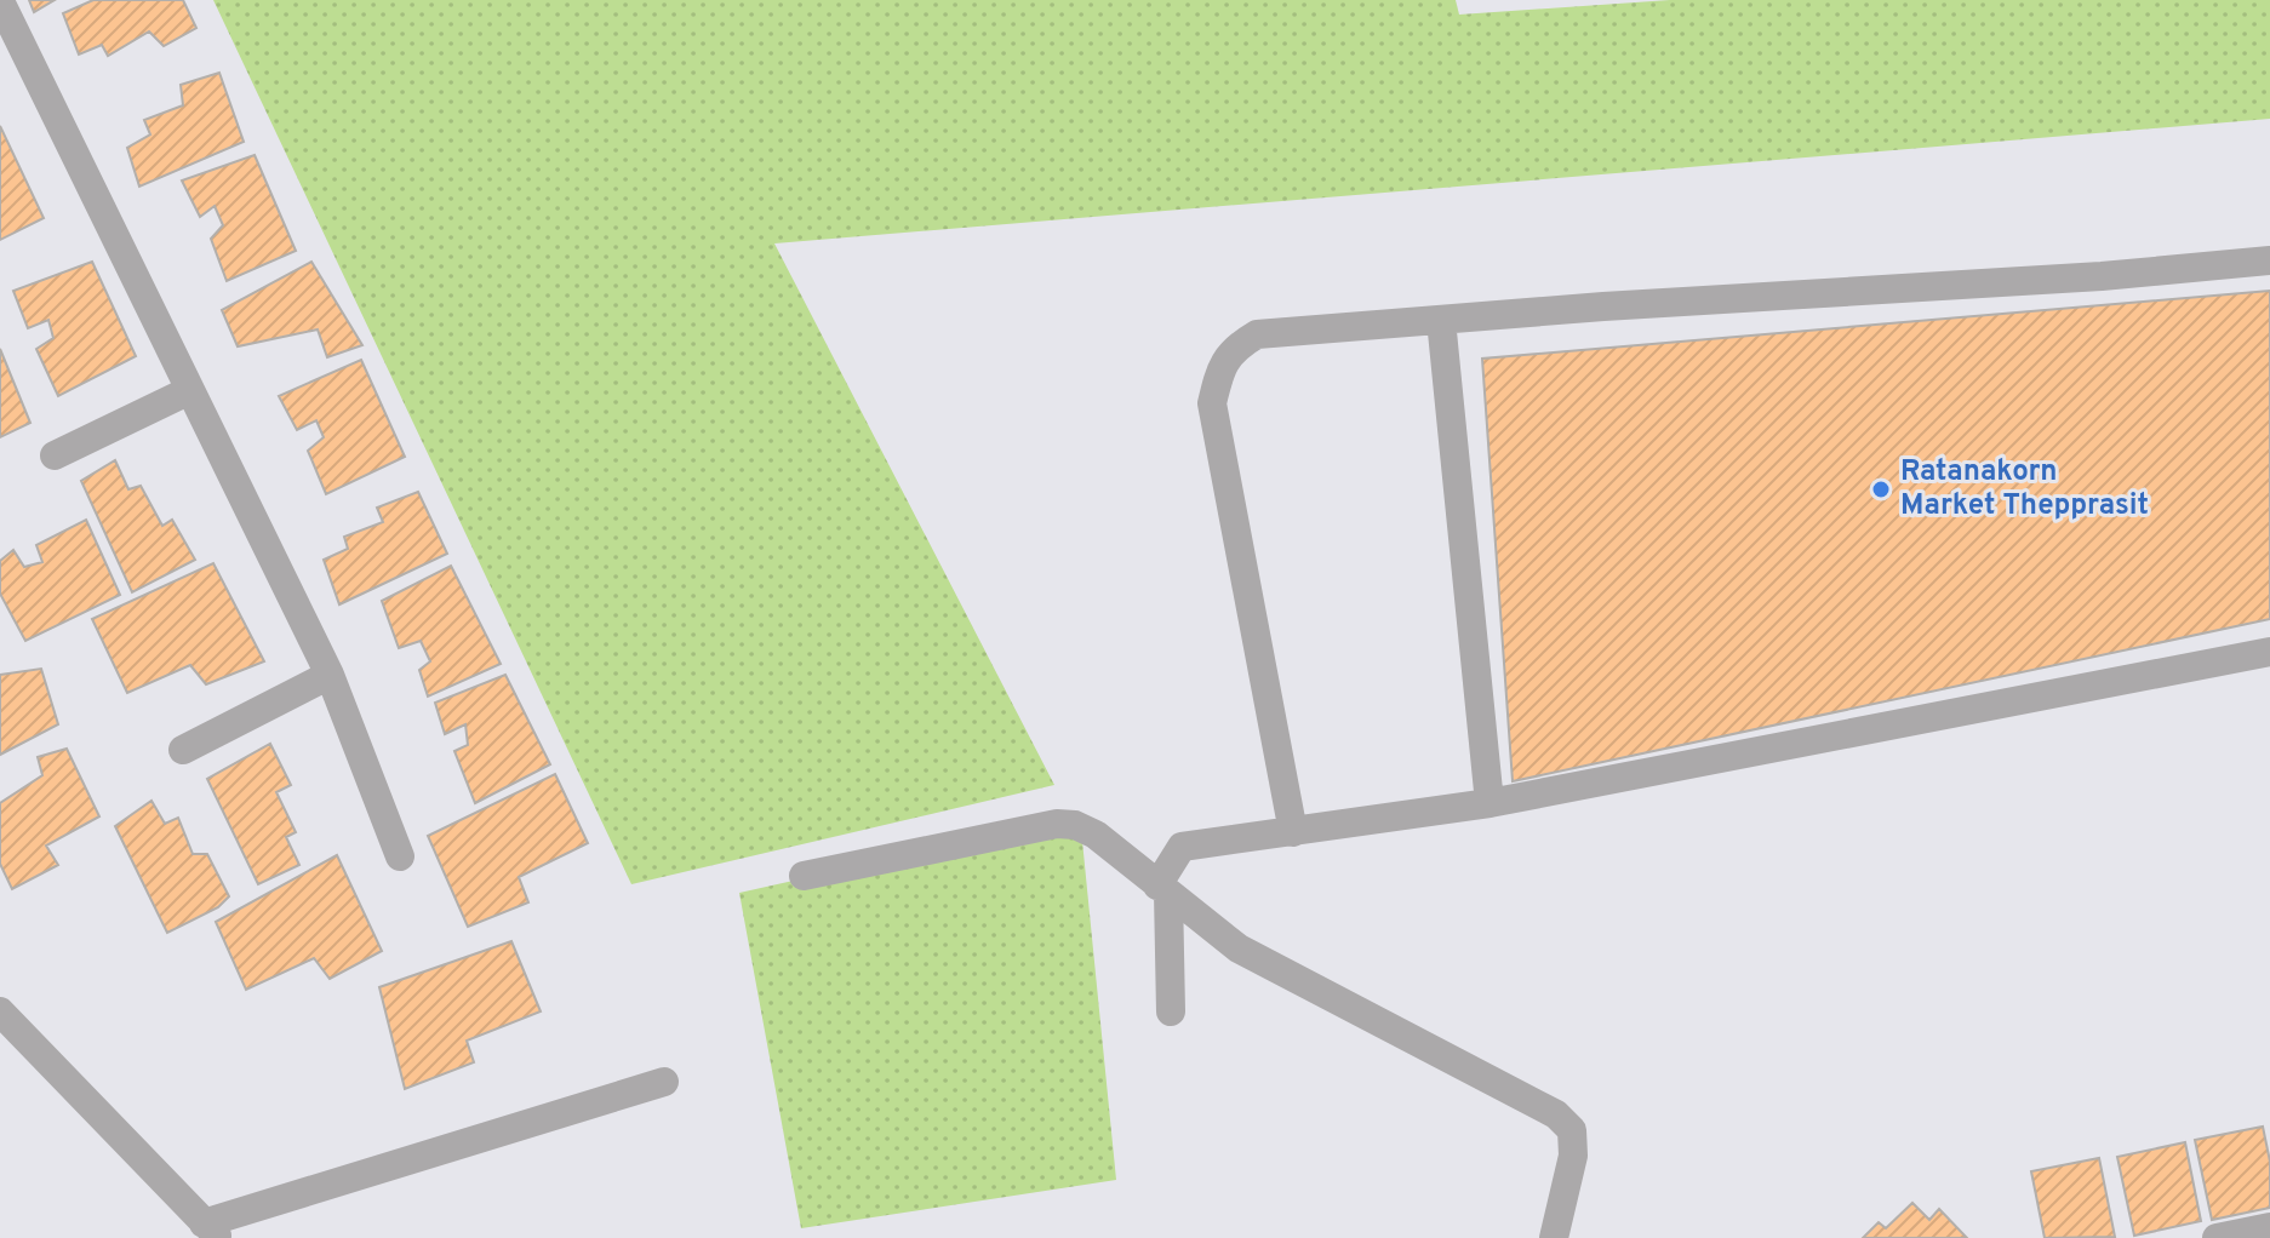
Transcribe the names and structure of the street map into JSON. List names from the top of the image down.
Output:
{
  "places": ["Ratanakorn Market Thepprasit"]
}
